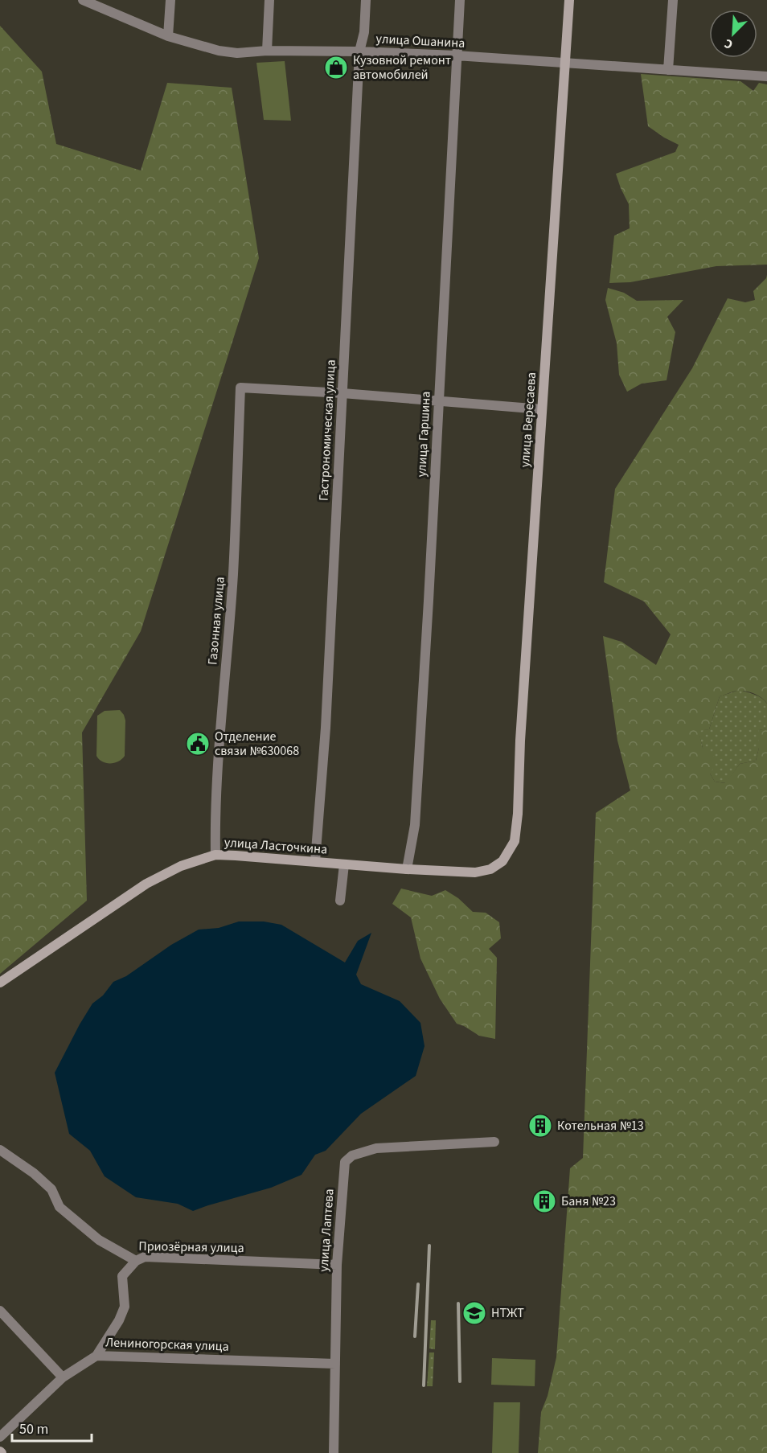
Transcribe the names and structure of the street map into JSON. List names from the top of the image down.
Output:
{
  "streets": {
    "street": [
      "улица Ошанина",
      "улица Вересаева",
      "Гастрономическая улица",
      "улица Гаршина",
      "Газонная улица",
      "улица Ласточкина",
      "улица Лаптева",
      "Приозёрная улица",
      "Лениногорская улица"
    ]
  },
  "crossings": [
    ["улица Ошанина", "улица Вересаева"],
    ["улица Ошанина", "Гастрономическая улица"],
    ["улица Ошанина", "улица Гаршина"],
    ["улица Вересаева", "улица Ласточкина"],
    ["Гастрономическая улица", "Газонная улица"],
    ["Гастрономическая улица", "улица Ласточкина"],
    ["улица Гаршина", "улица Ласточкина"],
    ["Газонная улица", "улица Ласточкина"],
    ["улица Лаптева", "Приозёрная улица"],
    ["улица Лаптева", "Лениногорская улица"]
  ],
  "places": {
    "shop": ["Кузовной ремонт автомобилей"],
    "public building": ["Отделение связи №630068"],
    "building": ["Котельная №13", "Баня №23"],
    "school or university": ["НТЖТ"]
  },
  "scale_bar": "50 m",
  "north": "bottom left"
}
